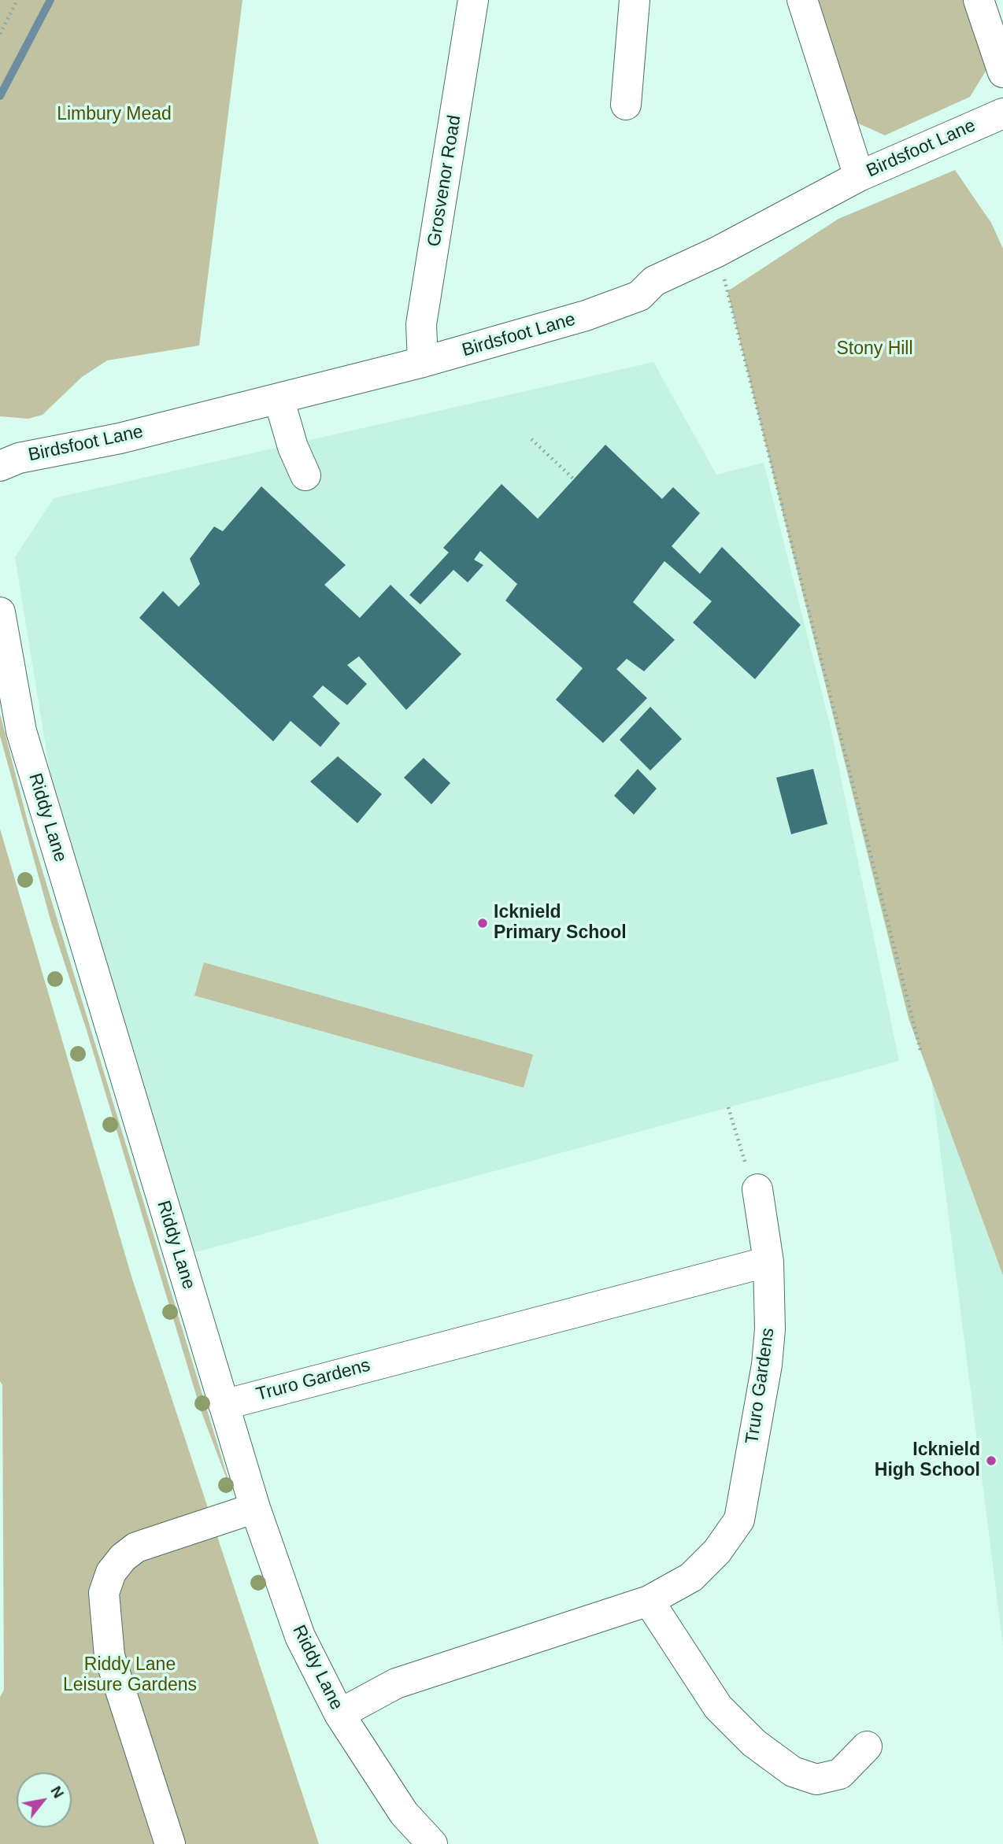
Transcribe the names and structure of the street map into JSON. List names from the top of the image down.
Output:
{
  "streets": {
    "street": [
      "Birdsfoot Lane",
      "Grosvenor Road",
      "Riddy Lane",
      "Truro Gardens"
    ]
  },
  "crossings": [
    ["Birdsfoot Lane", "Grosvenor Road"],
    ["Riddy Lane", "Truro Gardens"]
  ],
  "parks": ["Limbury Mead", "Stony Hill", "Riddy Lane Leisure Gardens"],
  "places": ["Icknield Primary School", "Icknield High School"],
  "north": "top right"
}
